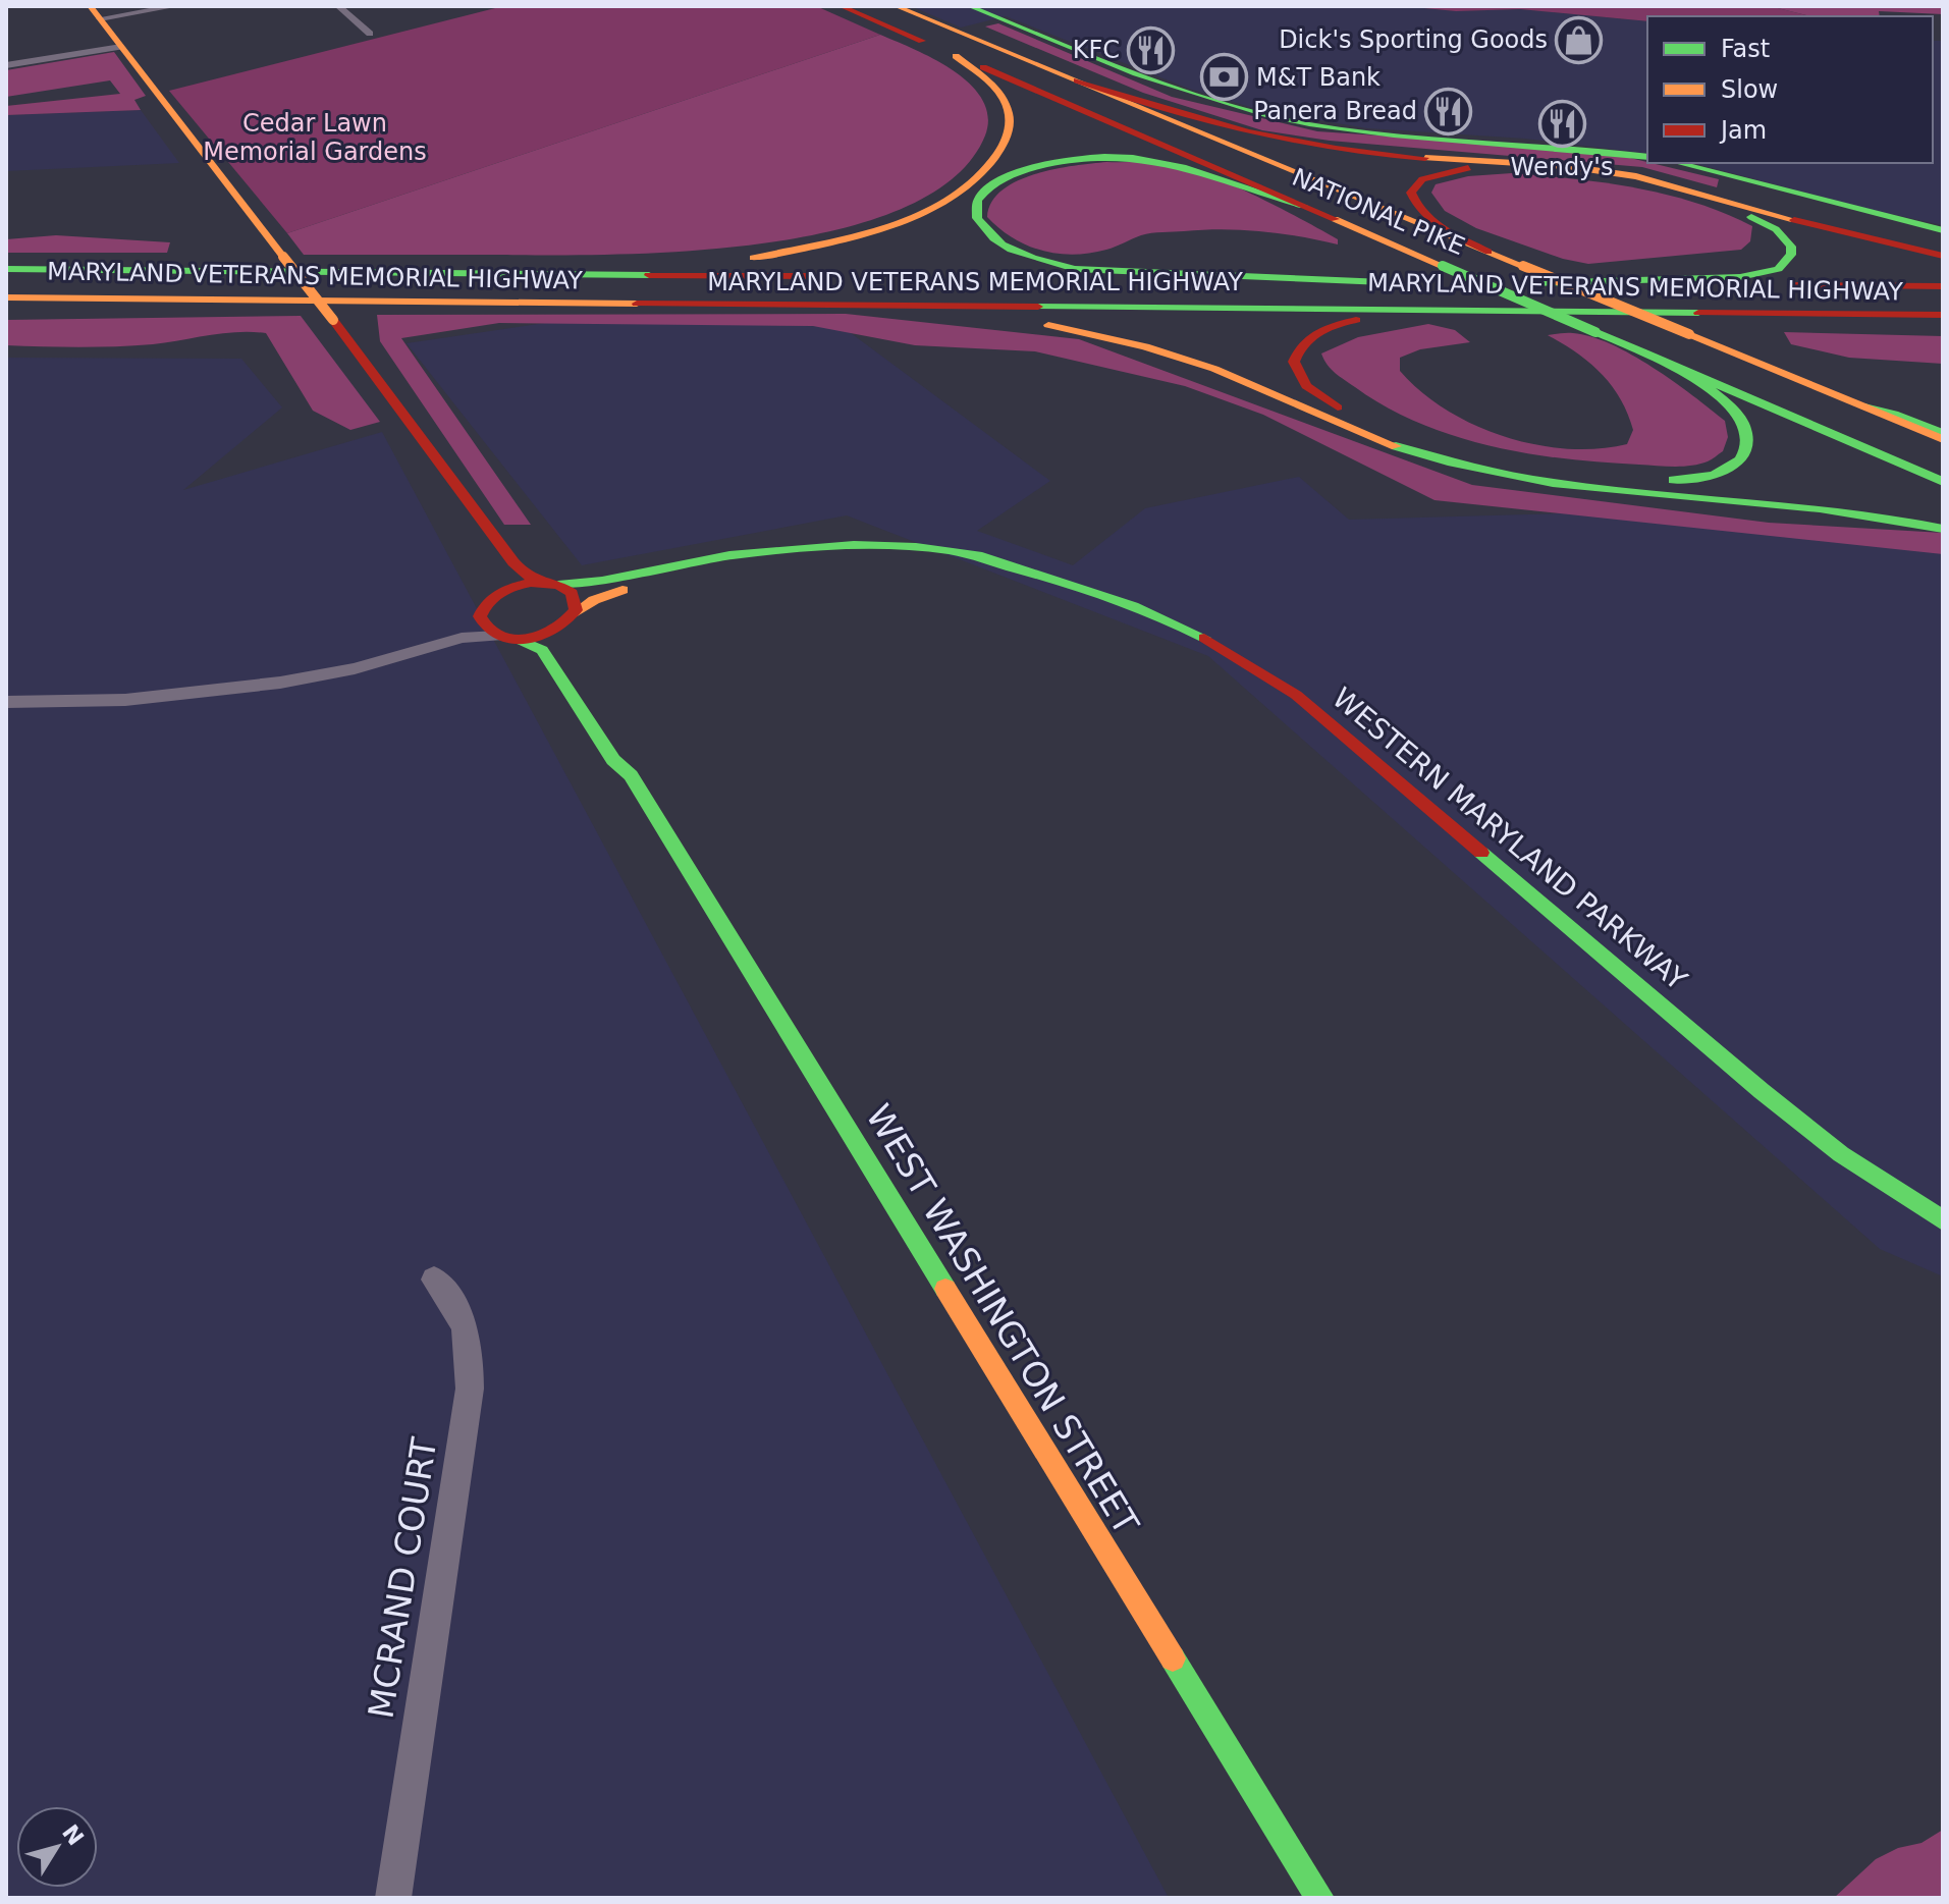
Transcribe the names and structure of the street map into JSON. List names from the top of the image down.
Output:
{
  "streets": {
    "main road": [
      "NATIONAL PIKE",
      "MARYLAND VETERANS MEMORIAL HIGHWAY",
      "WESTERN MARYLAND PARKWAY",
      "WEST WASHINGTON STREET"
    ],
    "street": ["MCRAND COURT"]
  },
  "crossings": [
    ["NATIONAL PIKE", "MARYLAND VETERANS MEMORIAL HIGHWAY"],
    ["WESTERN MARYLAND PARKWAY", "WEST WASHINGTON STREET"]
  ],
  "parks": ["Cedar Lawn Memorial Gardens"],
  "places": {
    "shop": ["Dick's Sporting Goods"],
    "restaurant": ["KFC", "Panera Bread", "Wendy's"],
    "bank": ["M&T Bank"]
  },
  "legend": ["Fast", "Slow", "Jam"],
  "north": "top right"
}
